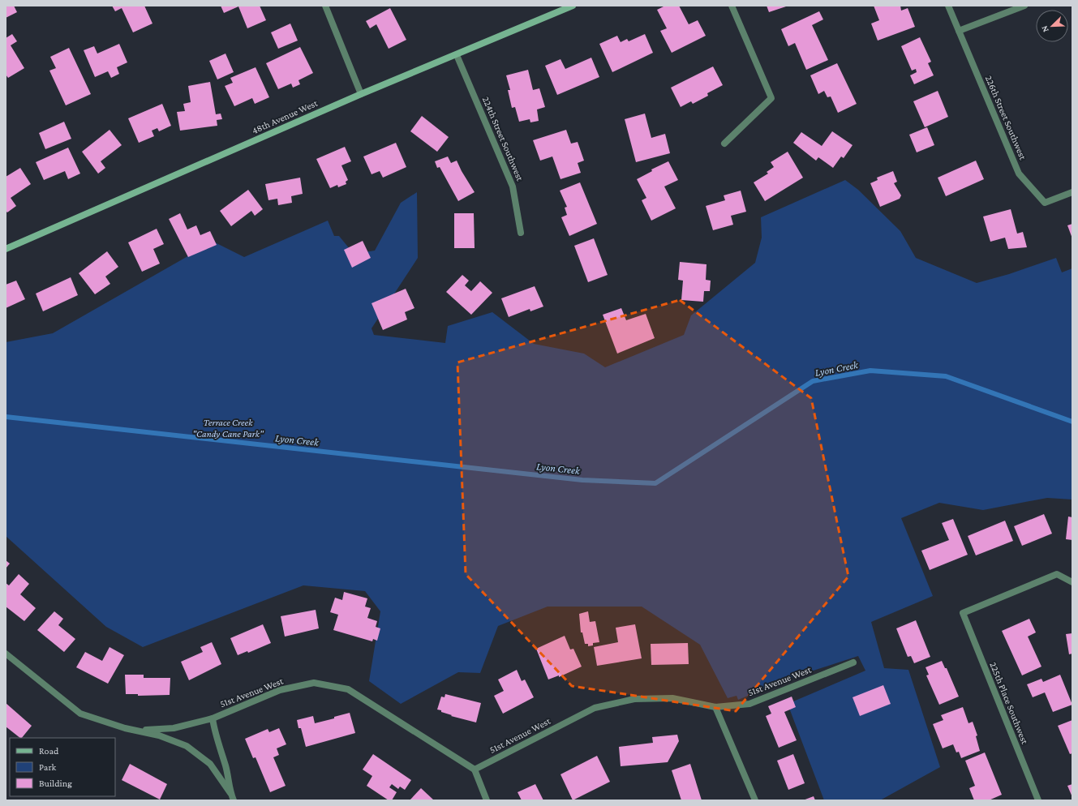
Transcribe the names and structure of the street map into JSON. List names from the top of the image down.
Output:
{
  "streets": {
    "main road": ["48th Avenue West"],
    "street": [
      "226th Street Southwest",
      "224th Street Southwest",
      "51st Avenue West",
      "225th Place Southwest"
    ]
  },
  "crossings": [
    ["48th Avenue West", "224th Street Southwest"]
  ],
  "water": ["Lyon Creek"],
  "parks": ["Terrace Creek \"Candy Cane Park\""],
  "legend": ["Road", "Park", "Building"],
  "north": "bottom left"
}
